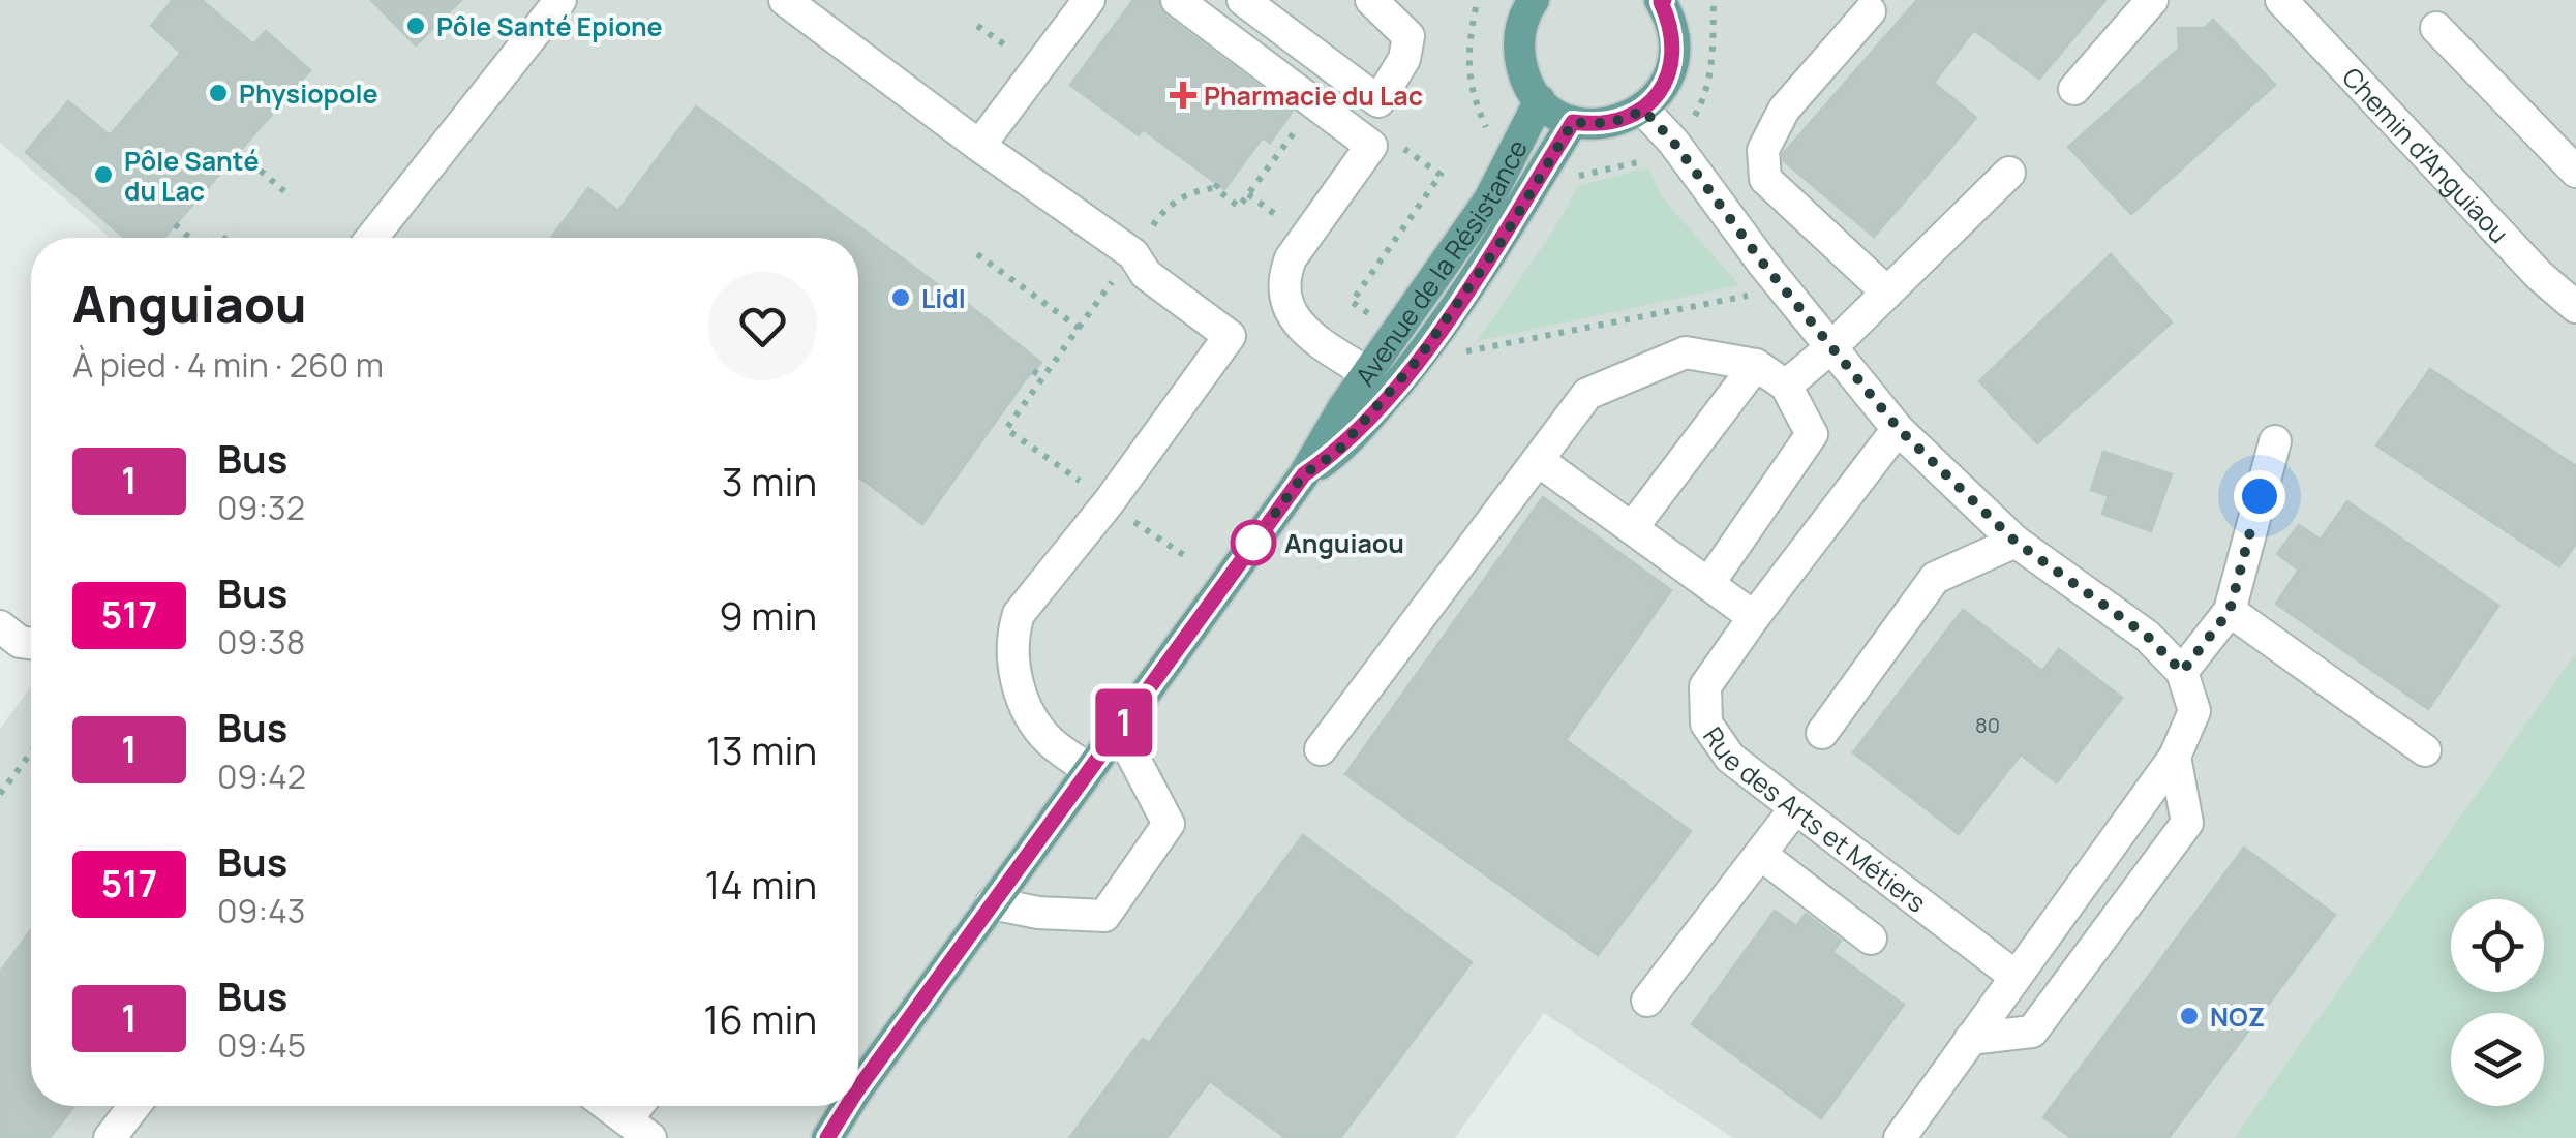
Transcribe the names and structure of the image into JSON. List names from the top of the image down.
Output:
{
  "streets": {
    "main road": ["Avenue de la Résistance"],
    "street": ["Chemin d'Anguiaou", "Rue des Arts et Métiers"]
  },
  "places": {
    "other": [
      "Pôle Santé Epione",
      "Physiopole",
      "Pôle Santé du Lac",
      "Lidl",
      "Anguiaou",
      "NOZ"
    ],
    "health": ["Pharmacie du Lac"]
  },
  "lines": ["bus line 1"],
  "house_numbers": ["80"],
  "page": {
    "on_map": "1",
    "heading": ["Anguiaou", "À pied · 4 min · 260 m"],
    "list": [
      {
        "mark": "1",
        "name": "Bus",
        "note": "09:32",
        "value": "3 min"
      },
      {
        "mark": "517",
        "name": "Bus",
        "note": "09:38",
        "value": "9 min"
      },
      {
        "mark": "1",
        "name": "Bus",
        "note": "09:42",
        "value": "13 min"
      },
      {
        "mark": "517",
        "name": "Bus",
        "note": "09:43",
        "value": "14 min"
      },
      {
        "mark": "1",
        "name": "Bus",
        "note": "09:45",
        "value": "16 min"
      }
    ]
  }
}
